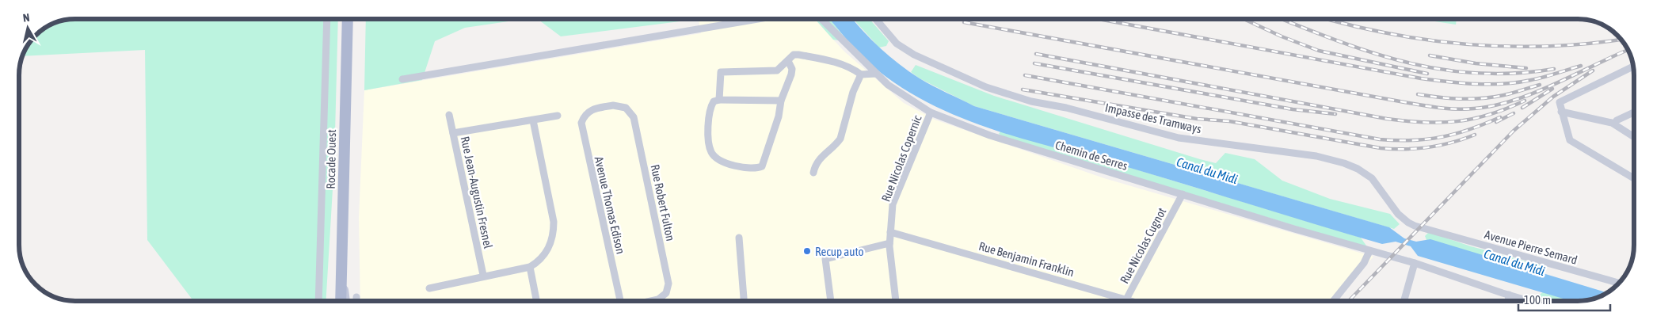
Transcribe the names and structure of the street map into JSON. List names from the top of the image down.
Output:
{
  "streets": {
    "main road": ["Rocade Ouest"],
    "street": [
      "Impasse des Tramways",
      "Chemin de Serres",
      "Rue Nicolas Copernic",
      "Rue Jean-Augustin Fresnel",
      "Rue Robert Fulton",
      "Avenue Thomas Edison",
      "Rue Nicolas Cugnot",
      "Avenue Pierre Semard",
      "Rue Benjamin Franklin"
    ]
  },
  "crossings": [
    ["Impasse des Tramways", "Avenue Pierre Semard"],
    ["Chemin de Serres", "Rue Nicolas Copernic"],
    ["Chemin de Serres", "Rue Nicolas Cugnot"],
    ["Rue Nicolas Copernic", "Rue Benjamin Franklin"],
    ["Rue Robert Fulton", "Avenue Thomas Edison"],
    ["Rue Nicolas Cugnot", "Rue Benjamin Franklin"]
  ],
  "water": ["Canal du Midi"],
  "places": ["Recup auto"],
  "scale_bar": "100 m",
  "north": "top"
}
